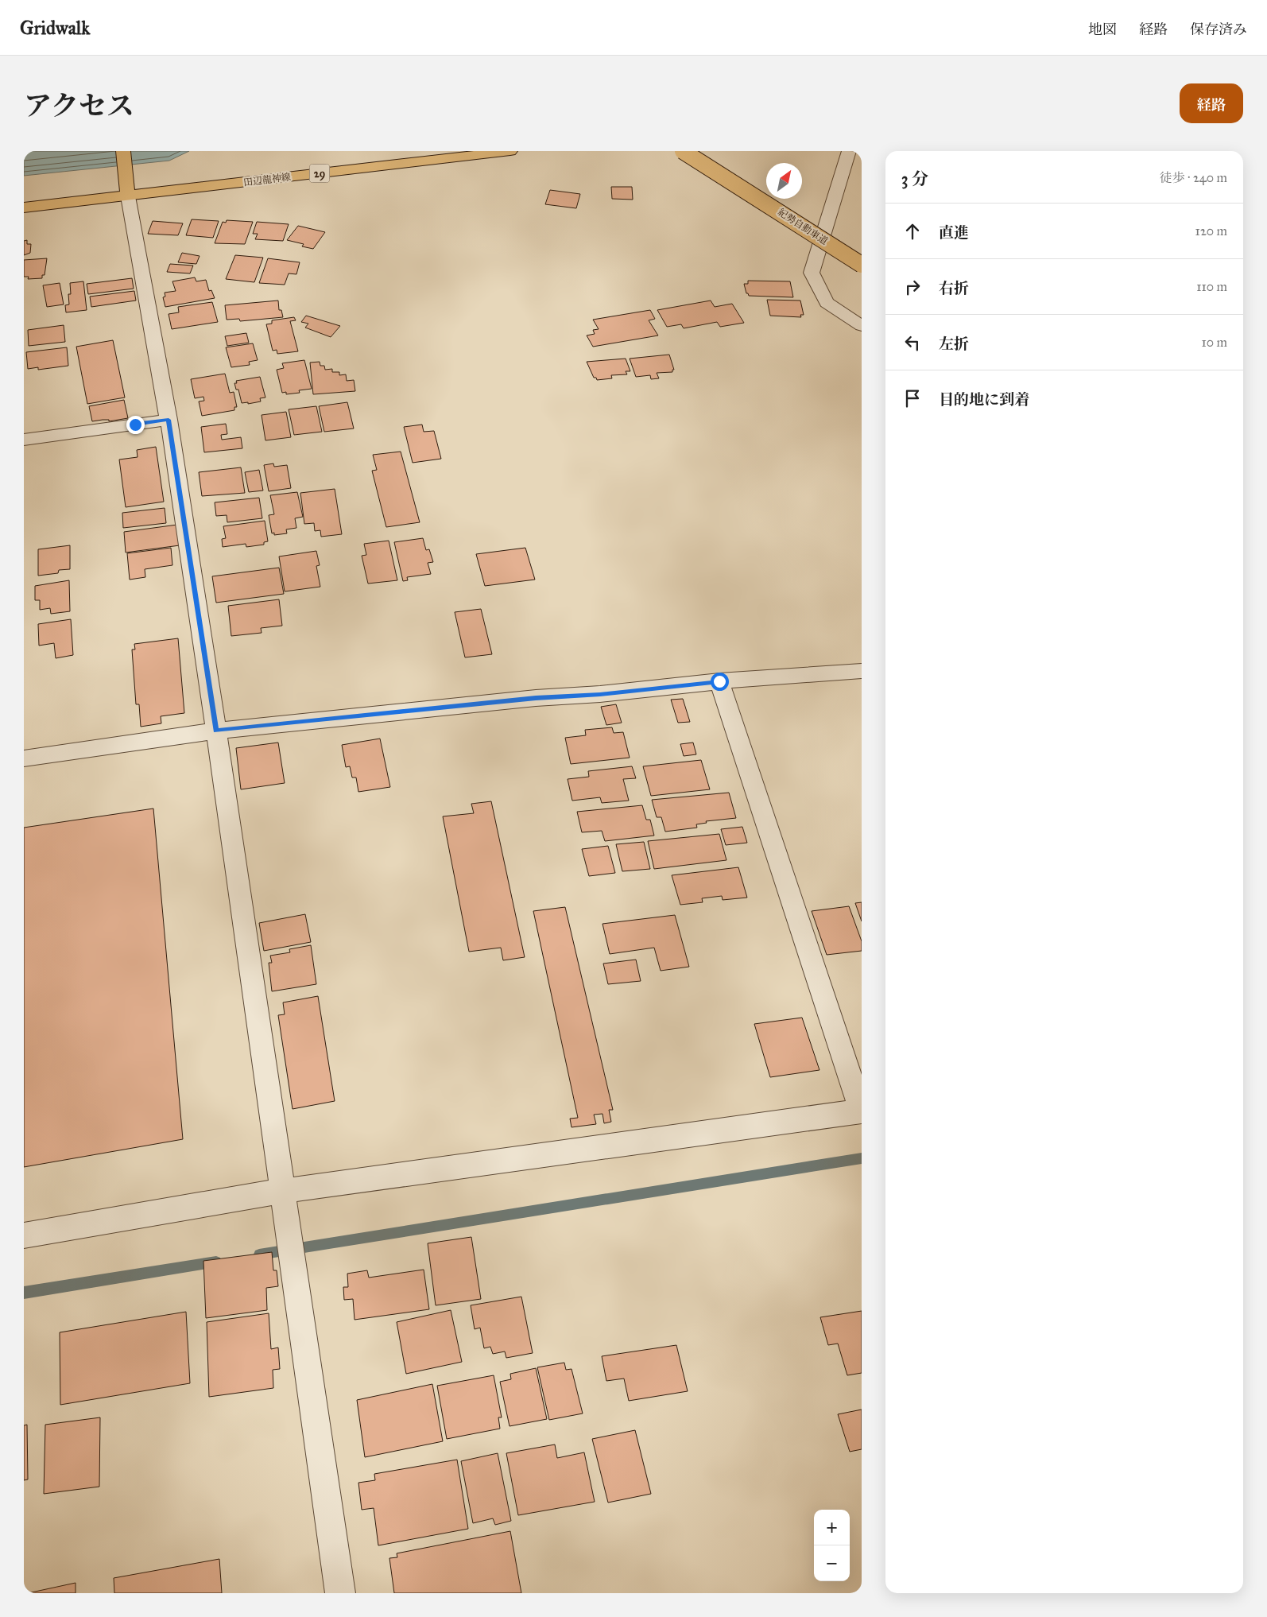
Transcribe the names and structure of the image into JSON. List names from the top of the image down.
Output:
{
  "streets": {
    "main road": ["29", "田辺龍神線", "紀勢自動車道"]
  },
  "north": "top right",
  "page": {
    "header": "Gridwalk",
    "nav": ["地図", "経路", "保存済み"],
    "title": "アクセス",
    "buttons": "経路",
    "heading": ["3 分", "徒歩 · 240 m"],
    "list": [
      ["直進", "120 m"],
      ["右折", "110 m"],
      ["左折", "10 m"],
      "目的地に到着"
    ],
    "map_buttons": ["+", "−"]
  }
}
